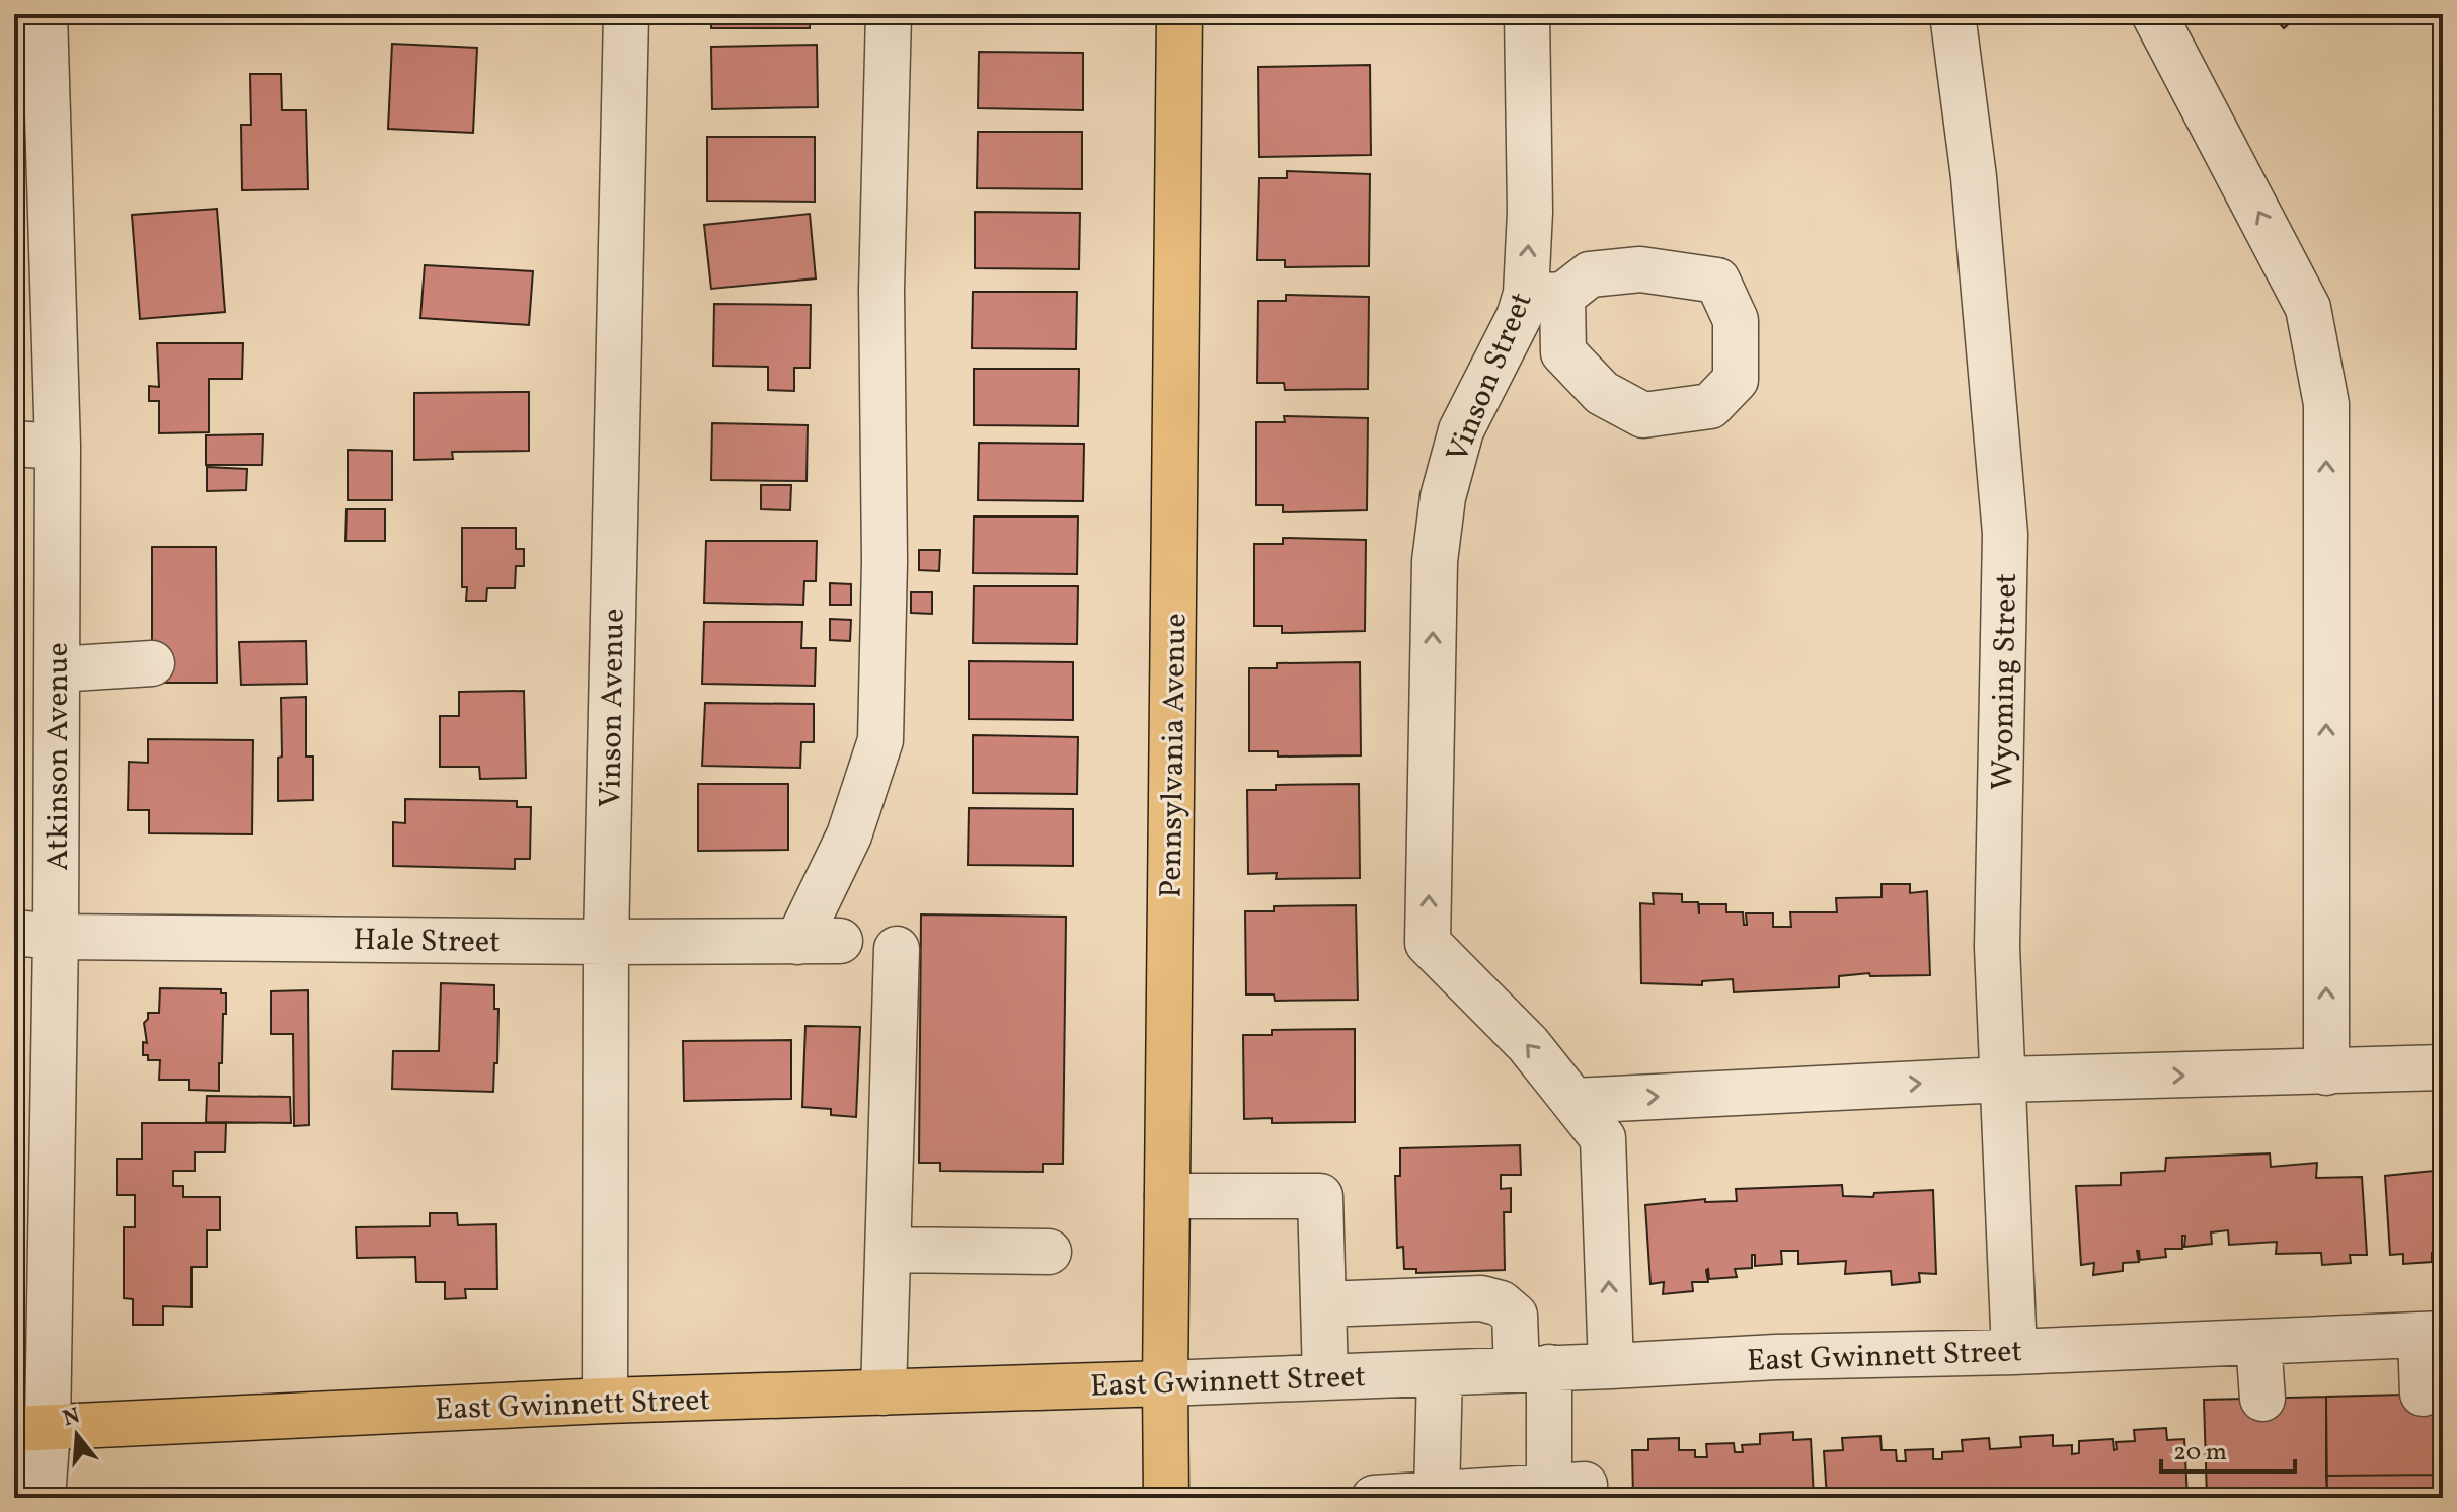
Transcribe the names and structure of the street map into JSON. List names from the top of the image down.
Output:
{
  "streets": {
    "main road": ["Pennsylvania Avenue", "East Gwinnett Street"],
    "street": [
      "Vinson Street",
      "Wyoming Street",
      "Vinson Avenue",
      "Atkinson Avenue",
      "Hale Street"
    ]
  },
  "crossings": [
    ["Vinson Street", "East Gwinnett Street"],
    ["Wyoming Street", "East Gwinnett Street"],
    ["Vinson Avenue", "Hale Street"],
    ["Vinson Avenue", "East Gwinnett Street"],
    ["Pennsylvania Avenue", "East Gwinnett Street"],
    ["Atkinson Avenue", "Hale Street"],
    ["Atkinson Avenue", "East Gwinnett Street"]
  ],
  "one_way": ["Vinson Street"],
  "scale_bar": "20 m",
  "north": "top"
}
